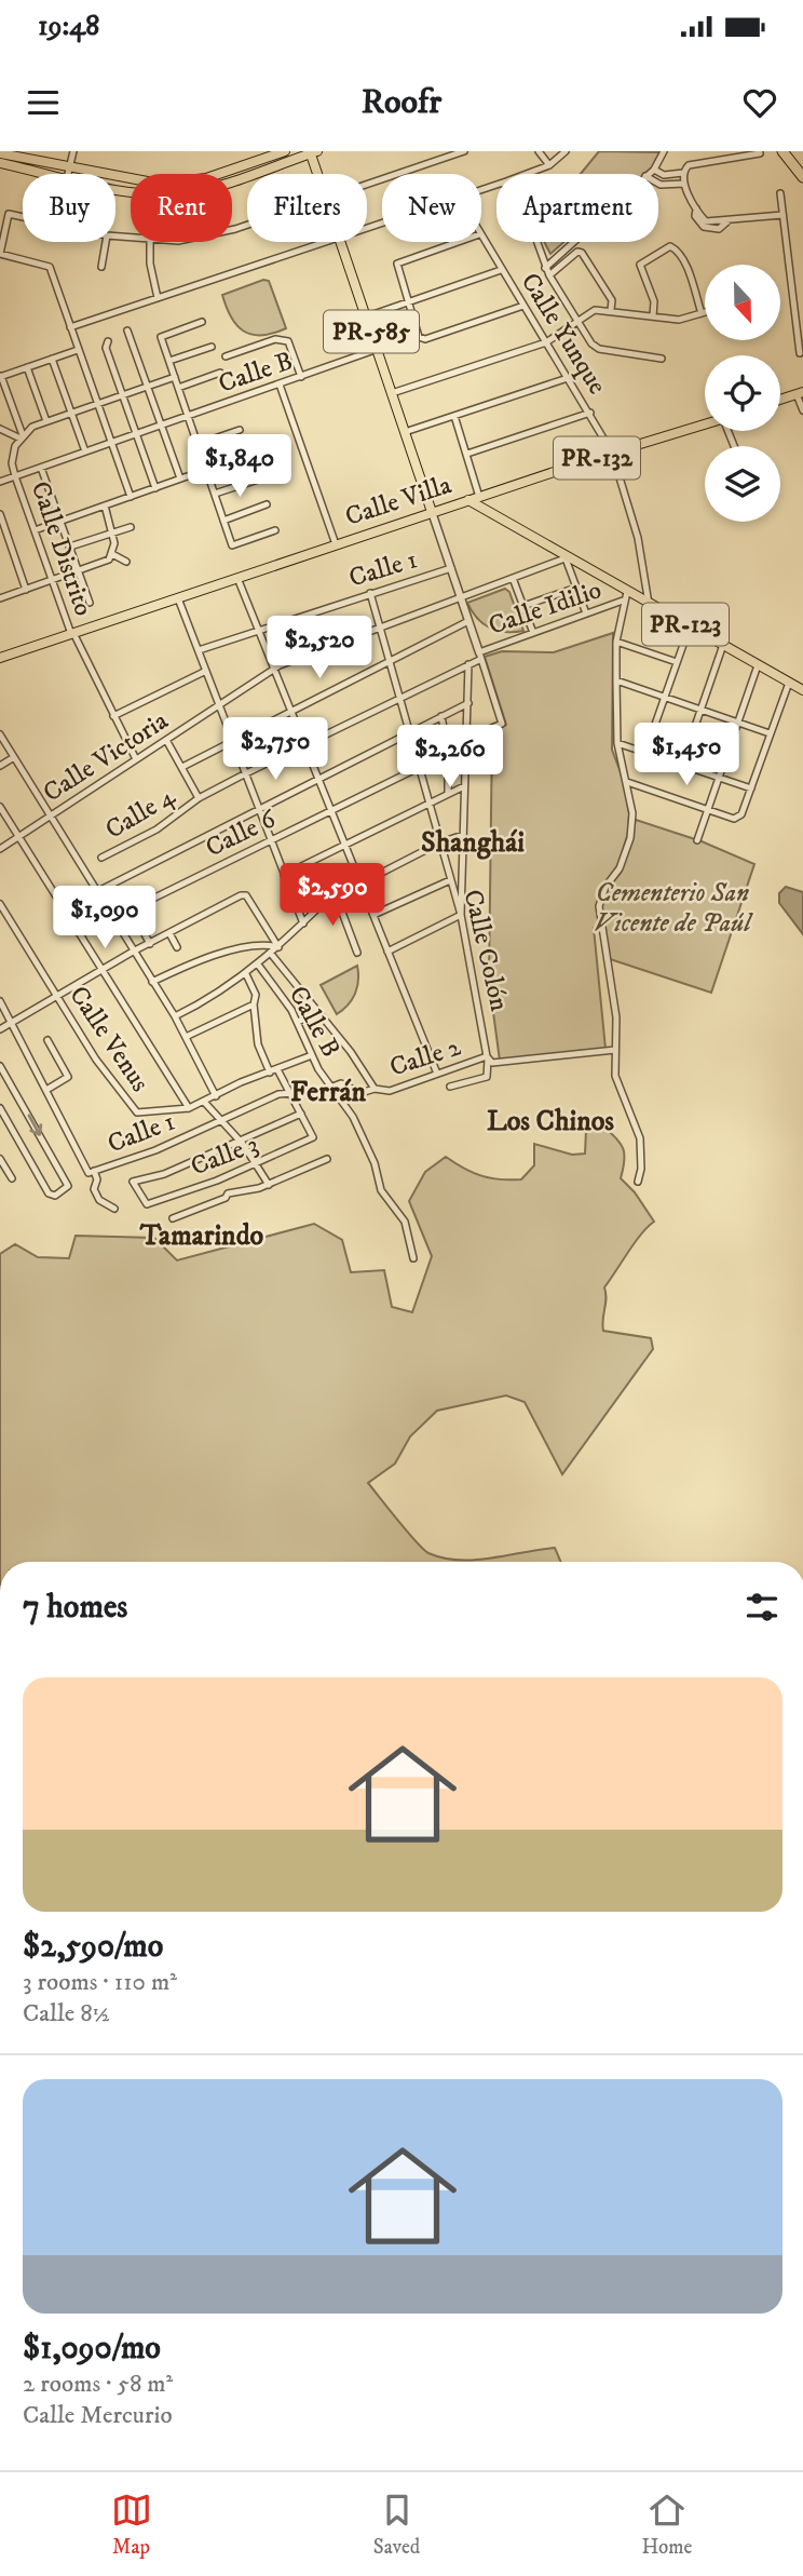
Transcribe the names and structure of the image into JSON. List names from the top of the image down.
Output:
{
  "streets": {
    "main road": [
      "PR-585",
      "PR-132",
      "Calle Villa",
      "PR-123"
    ],
    "street": [
      "Calle Yunque",
      "Calle B",
      "Calle Distrito",
      "Calle 1",
      "Calle Idilio",
      "Calle Victoria",
      "Calle 4",
      "Calle 6",
      "Calle Colón",
      "Calle Venus",
      "Calle 2",
      "Calle 3"
    ]
  },
  "crossings": [
    ["PR-585", "Calle B"],
    ["PR-585", "Calle Villa"],
    ["PR-585", "Calle 1"],
    ["PR-585", "Calle Idilio"],
    ["PR-585", "Calle Victoria"],
    ["PR-585", "Calle 4"],
    ["PR-585", "Calle 6"],
    ["Calle Yunque", "Calle Villa"],
    ["Calle Yunque", "PR-123"],
    ["Calle B", "Calle Distrito"],
    ["Calle B", "Calle 1"],
    ["Calle B", "Calle 2"],
    ["Calle Villa", "Calle Distrito"],
    ["Calle Villa", "PR-123"],
    ["Calle Distrito", "Calle Victoria"],
    ["Calle 1", "Calle Colón"],
    ["Calle 1", "Calle 2"],
    ["Calle Idilio", "PR-123"],
    ["Calle Idilio", "Calle 4"],
    ["Calle Idilio", "Calle 6"],
    ["PR-123", "Calle Victoria"],
    ["Calle Victoria", "Calle Colón"],
    ["Calle 4", "Calle 6"],
    ["Calle 4", "Calle Colón"],
    ["Calle 6", "Calle Colón"],
    ["Calle Colón", "Calle 2"]
  ],
  "districts": [
    "Shanghái",
    "Ferrán",
    "Los Chinos",
    "Tamarindo"
  ],
  "parks": ["Cementerio San Vicente de Paúl"],
  "north": "bottom",
  "page": {
    "status": "19:48",
    "header": "Roofr",
    "chip": [
      "Buy",
      "Rent",
      "Filters",
      "New",
      "Apartment"
    ],
    "price": [
      "$1,840",
      "$2,520",
      "$2,750",
      "$1,450",
      "$2,260",
      "$2,590",
      "$1,090"
    ],
    "heading": "7 homes",
    "list": [
      {
        "name": "$2,590/mo",
        "note": "3 rooms · 110 m² · Calle 8½"
      },
      {
        "name": "$1,090/mo",
        "note": "2 rooms · 58 m² · Calle Mercurio"
      }
    ],
    "tabs": ["Map", "Saved", "Home"]
  }
}
